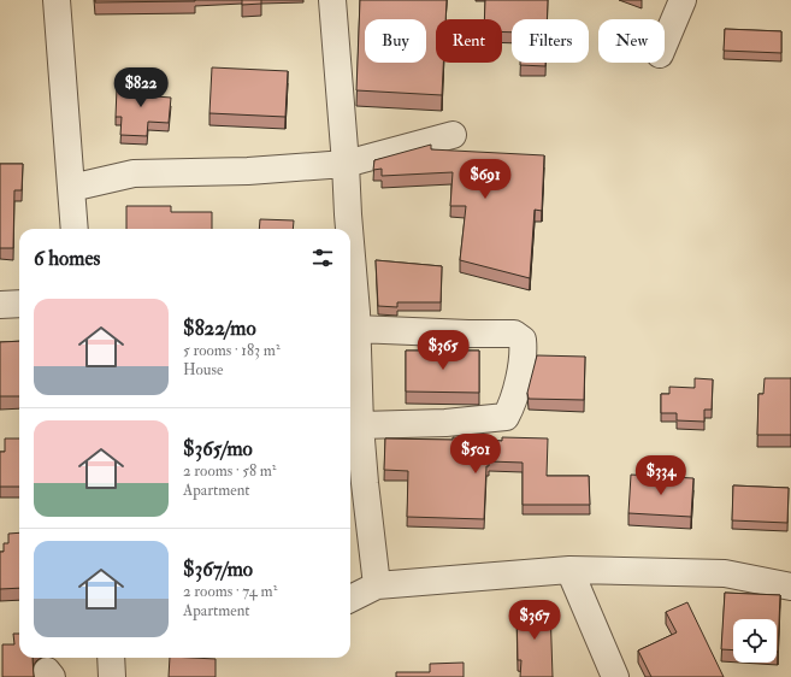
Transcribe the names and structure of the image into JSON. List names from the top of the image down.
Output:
{
  "page": {
    "chip": [
      "Buy",
      "Rent",
      "Filters",
      "New"
    ],
    "price": [
      "$822",
      "$691",
      "$365",
      "$501",
      "$334",
      "$367"
    ],
    "heading": "6 homes",
    "list": [
      {
        "name": "$822/mo",
        "note": "5 rooms · 183 m² · House"
      },
      {
        "name": "$365/mo",
        "note": "2 rooms · 58 m² · Apartment"
      },
      {
        "name": "$367/mo",
        "note": "2 rooms · 74 m² · Apartment"
      }
    ]
  }
}
